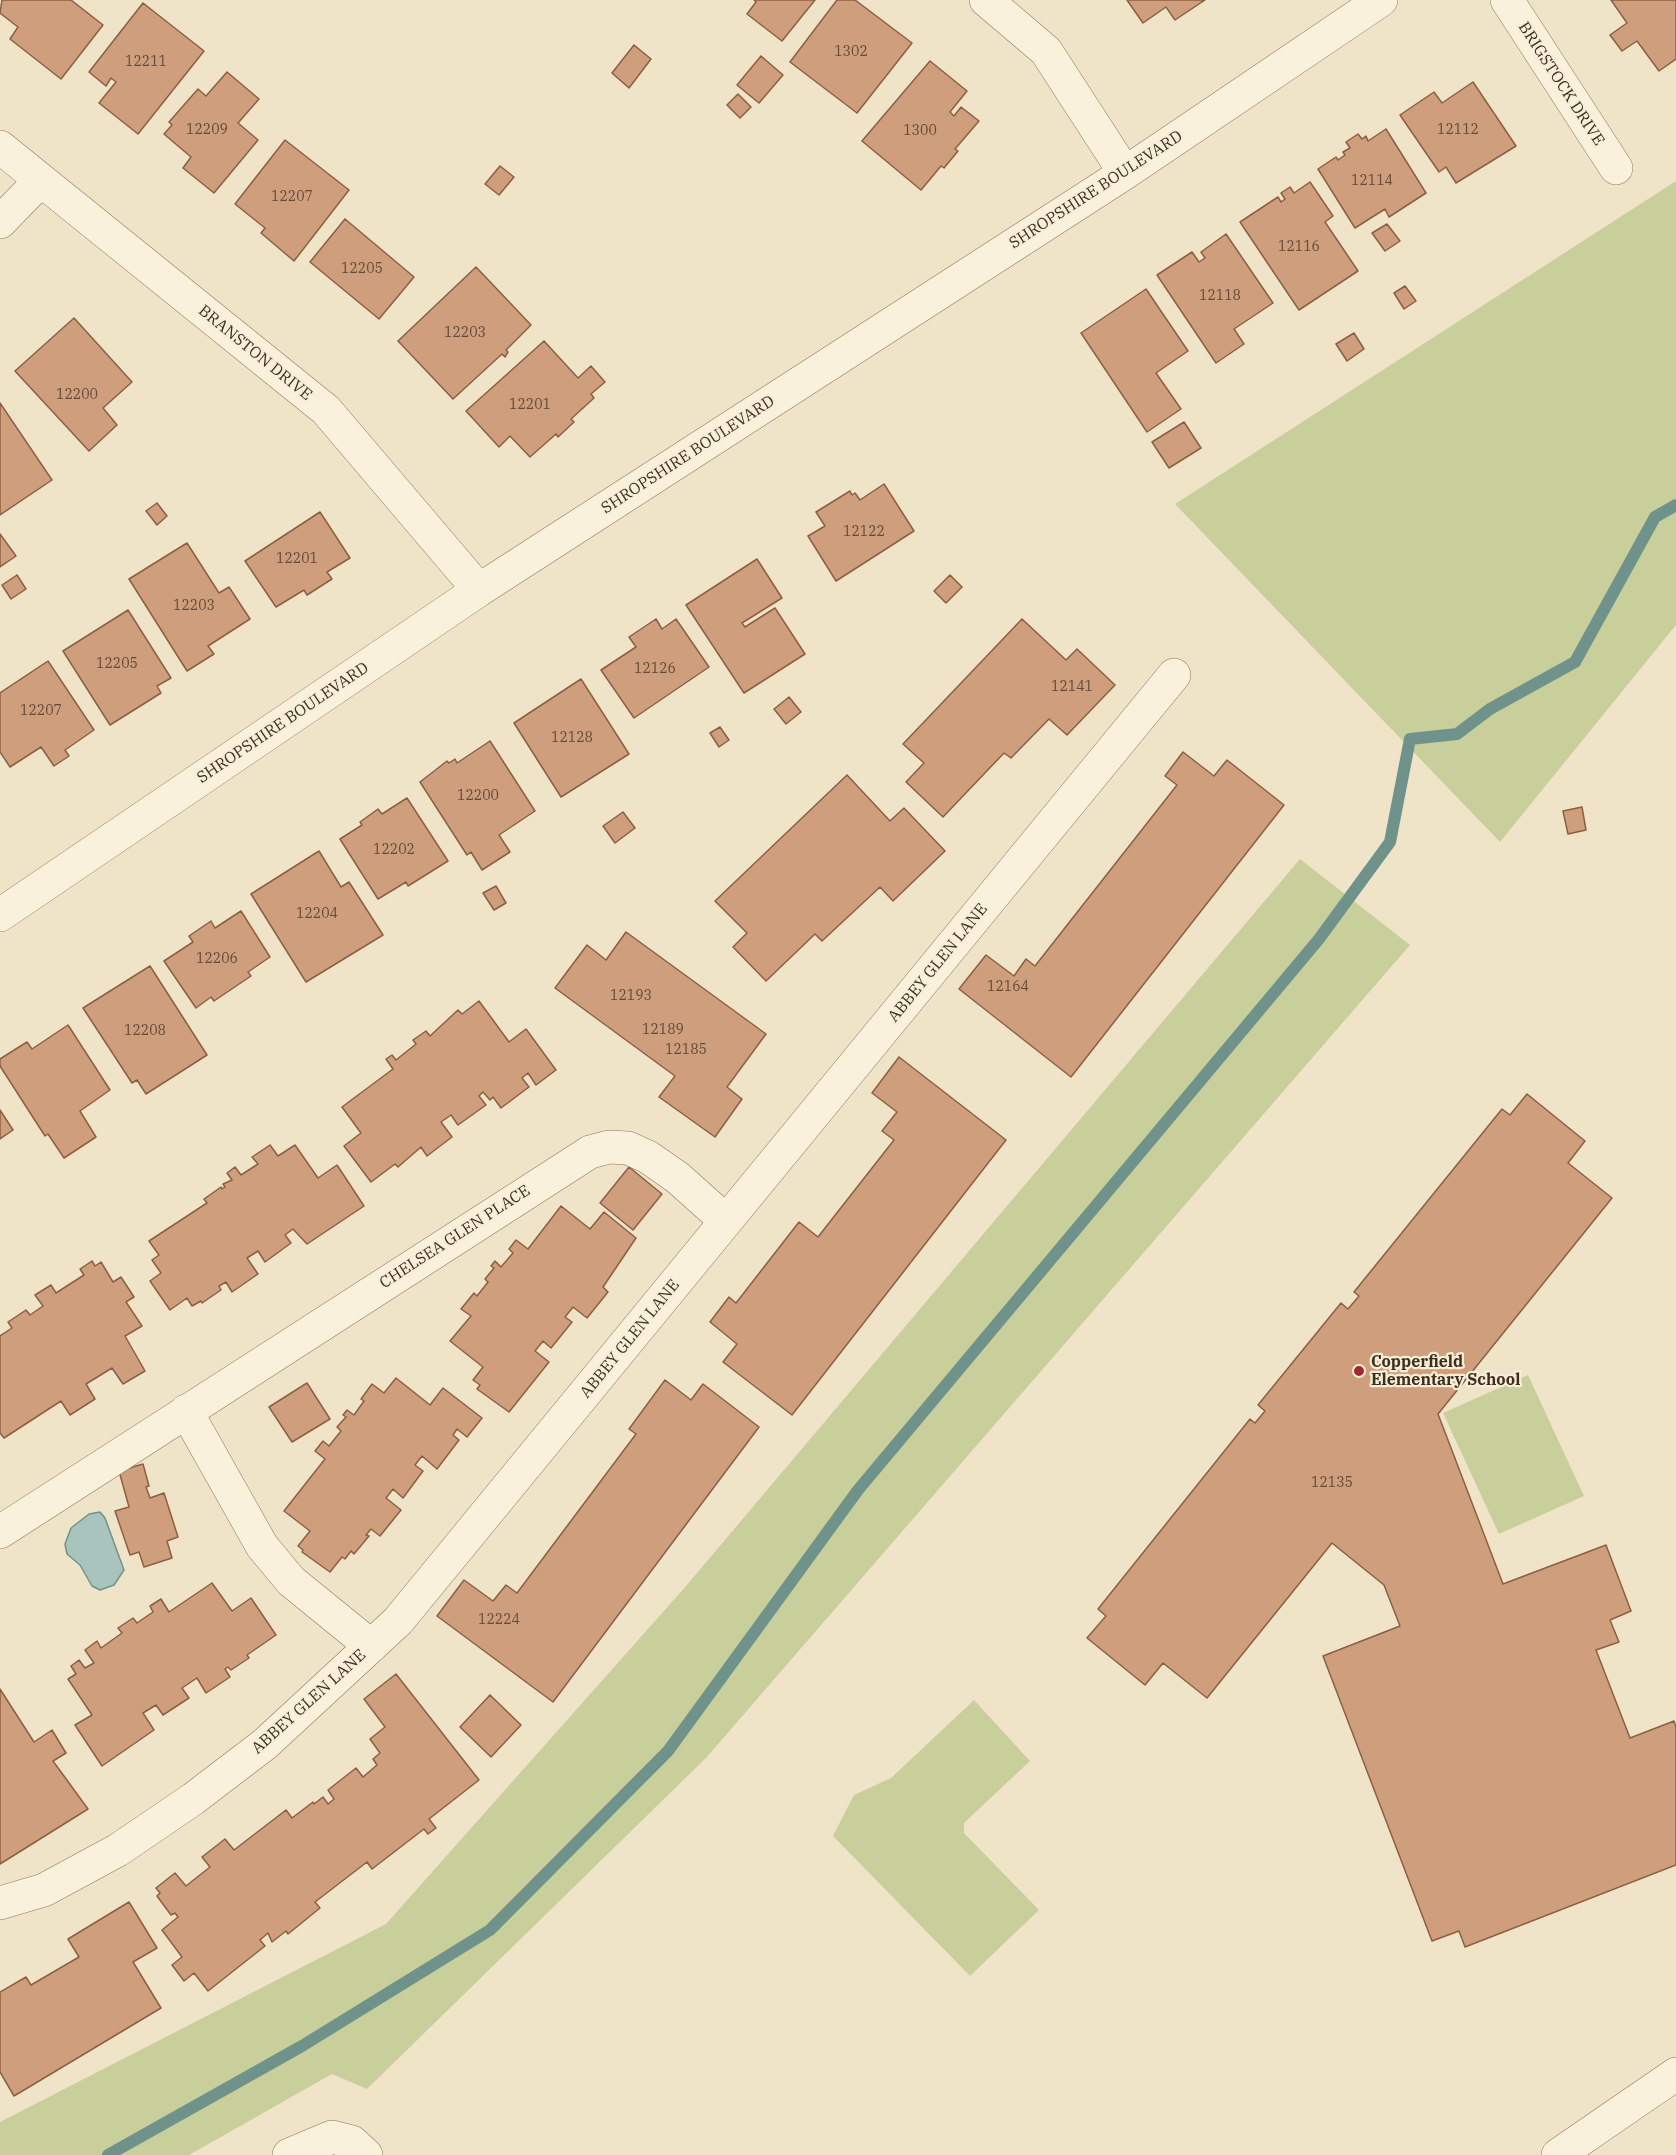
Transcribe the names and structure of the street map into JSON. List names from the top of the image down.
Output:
{
  "streets": {
    "street": [
      "BRIGSTOCK DRIVE",
      "SHROPSHIRE BOULEVARD",
      "BRANSTON DRIVE",
      "ABBEY GLEN LANE",
      "CHELSEA GLEN PLACE"
    ]
  },
  "crossings": [
    ["SHROPSHIRE BOULEVARD", "BRANSTON DRIVE"],
    ["ABBEY GLEN LANE", "CHELSEA GLEN PLACE"]
  ],
  "places": ["Copperfield Elementary School"],
  "house_numbers": [
    "1302",
    "12211",
    "12209",
    "12112",
    "1300",
    "12114",
    "12207",
    "12116",
    "12205",
    "12118",
    "12203",
    "12200",
    "12201",
    "12122",
    "12201",
    "12203",
    "12205",
    "12126",
    "12141",
    "12207",
    "12128",
    "12200",
    "12202",
    "12204",
    "12206",
    "12164",
    "12193",
    "12189",
    "12208",
    "12185",
    "12135",
    "12224"
  ]
}
